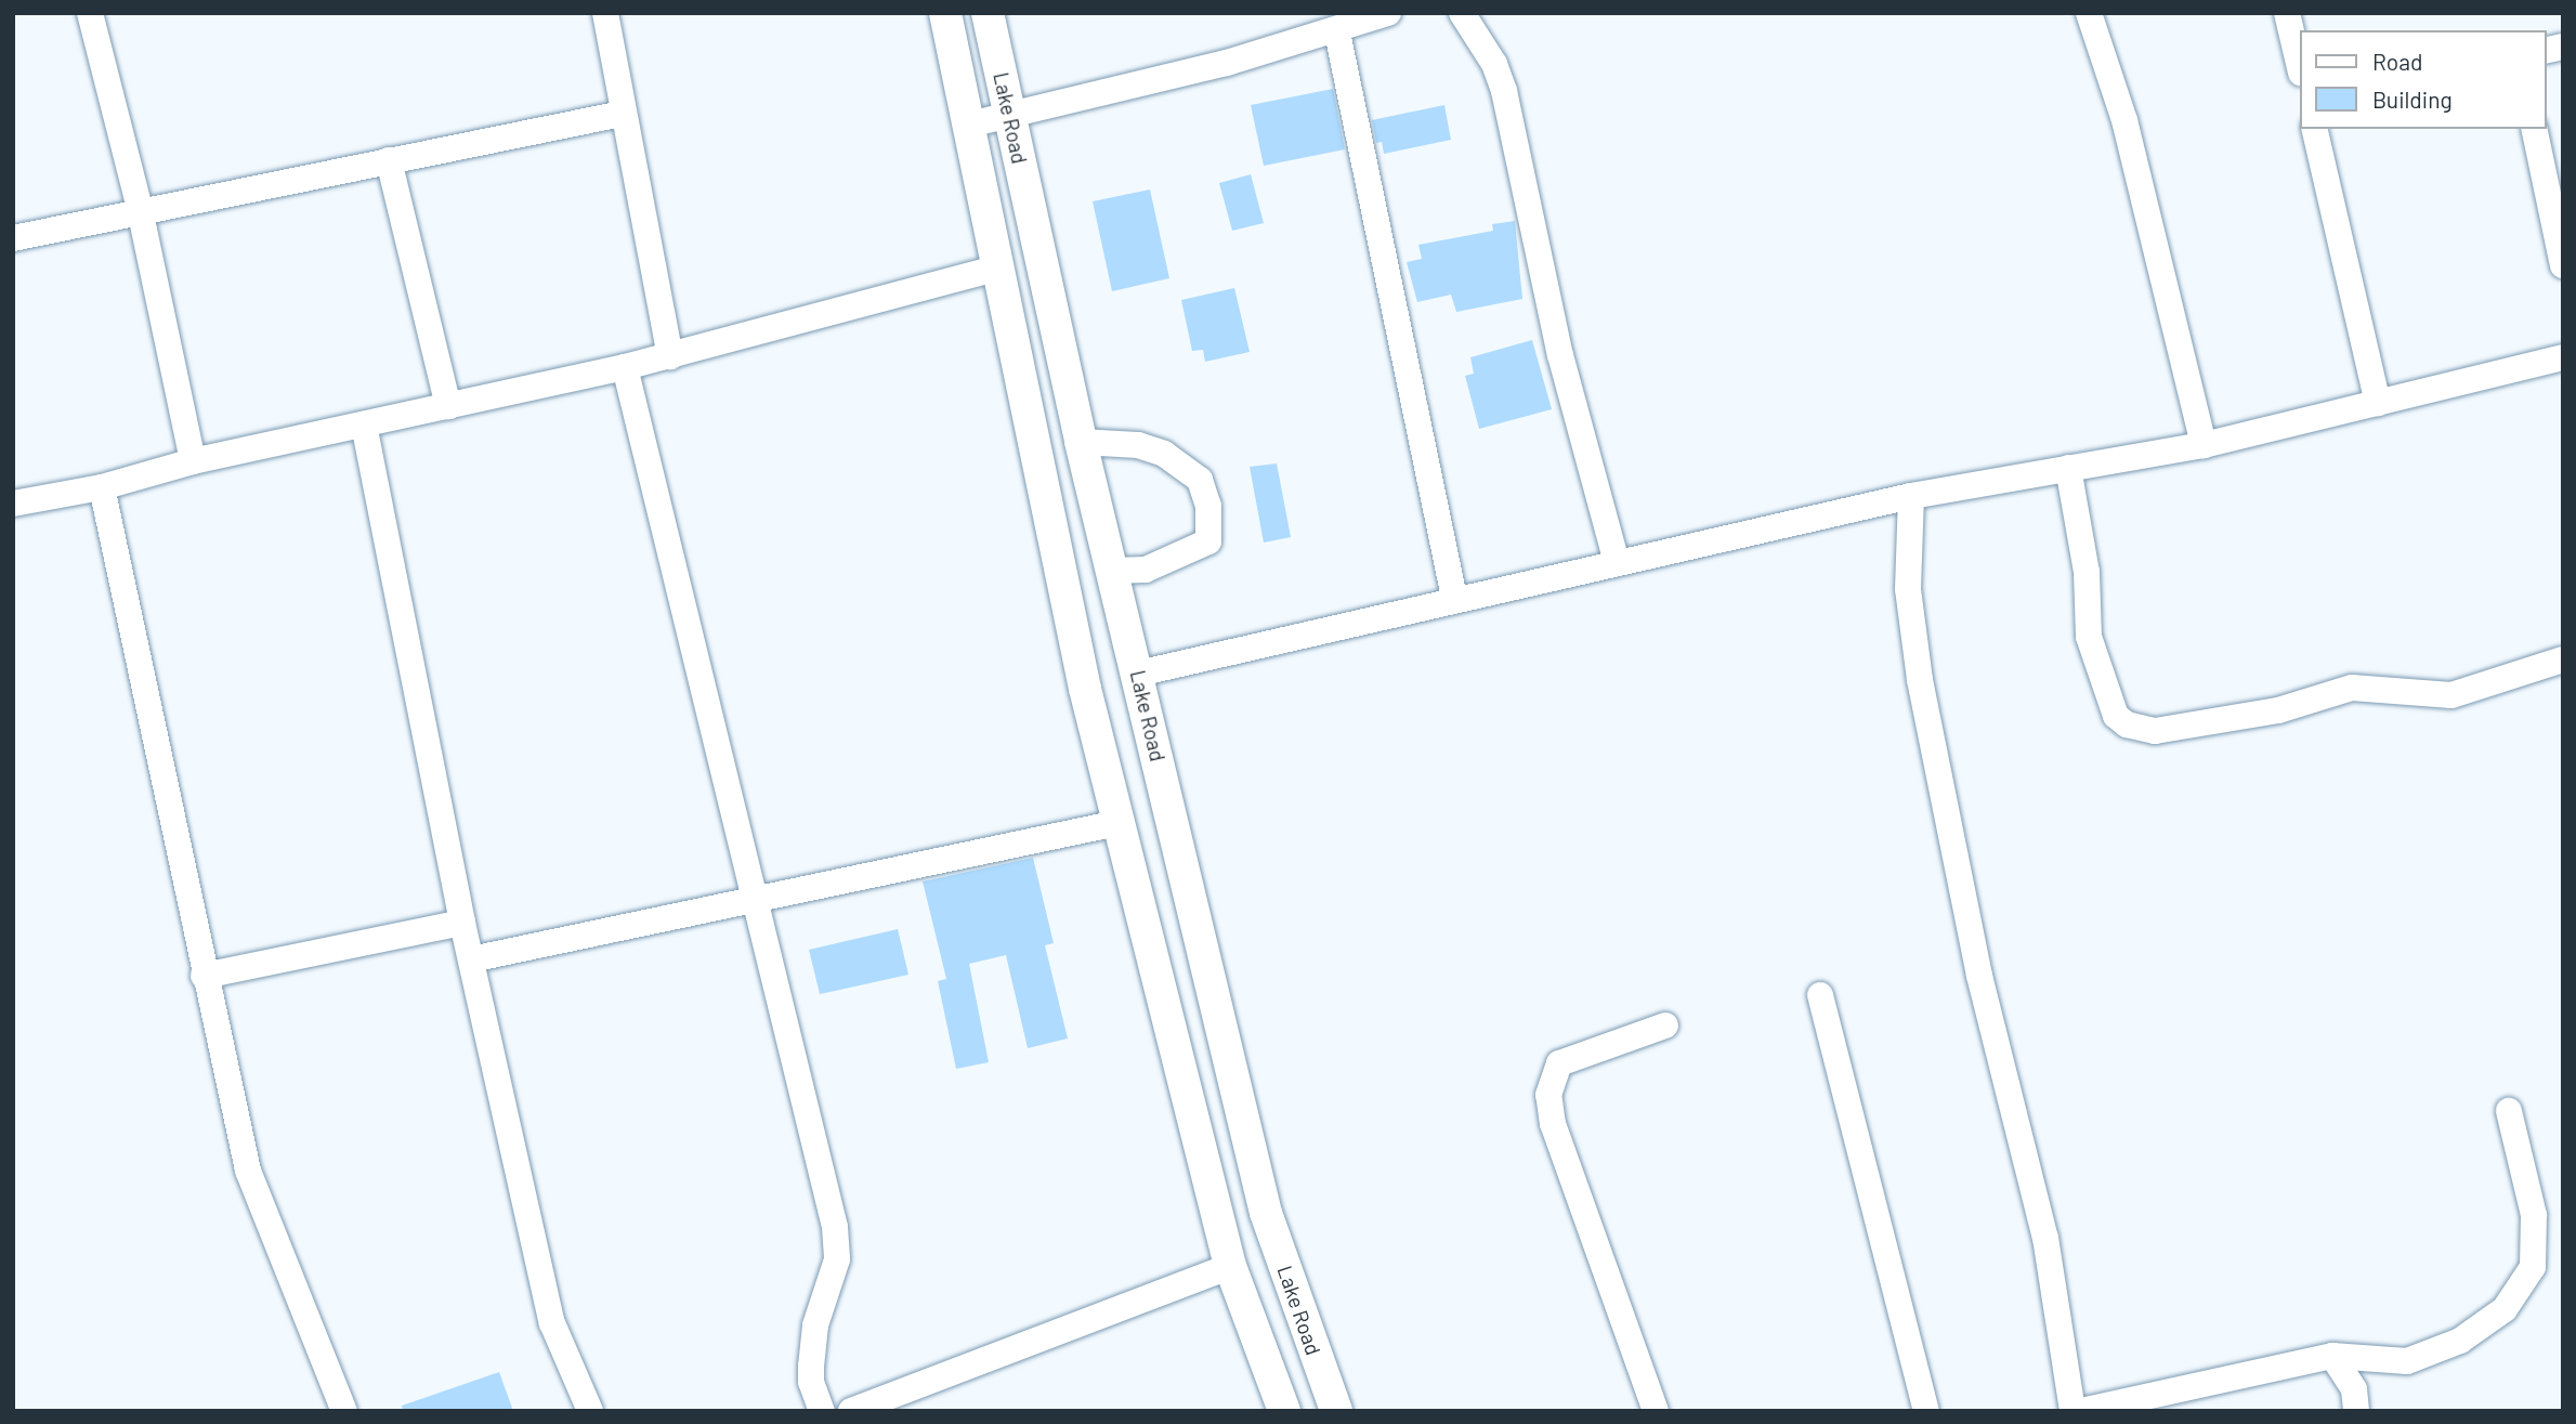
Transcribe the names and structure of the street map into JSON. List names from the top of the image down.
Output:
{
  "streets": {
    "main road": ["Lake Road"]
  },
  "legend": ["Road", "Building"]
}
